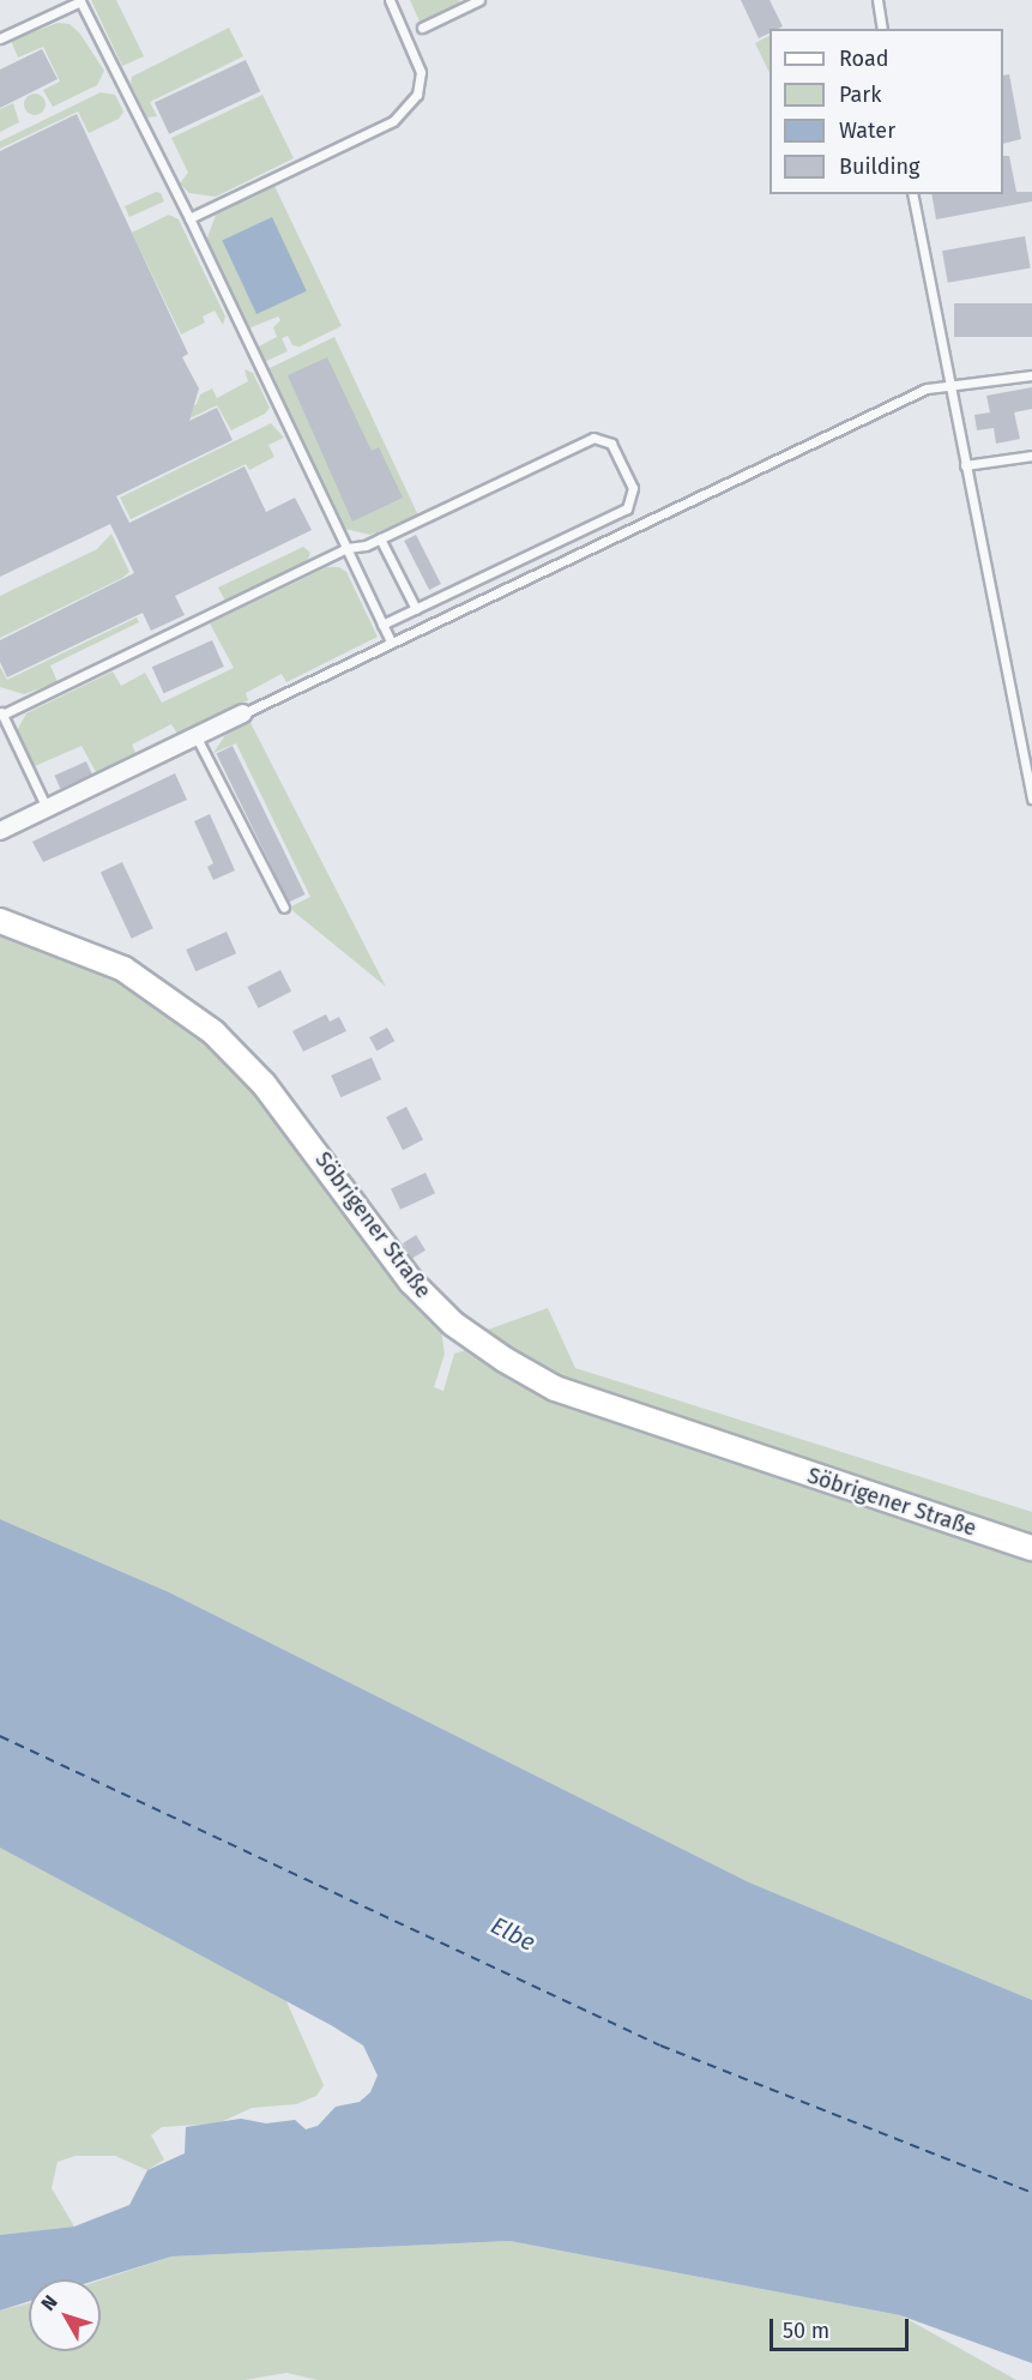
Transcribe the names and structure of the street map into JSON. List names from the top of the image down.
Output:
{
  "streets": {
    "street": ["Söbrigener Straße"]
  },
  "water": ["Elbe"],
  "legend": [
    "Road",
    "Park",
    "Water",
    "Building"
  ],
  "scale_bar": "50 m",
  "north": "top left"
}
